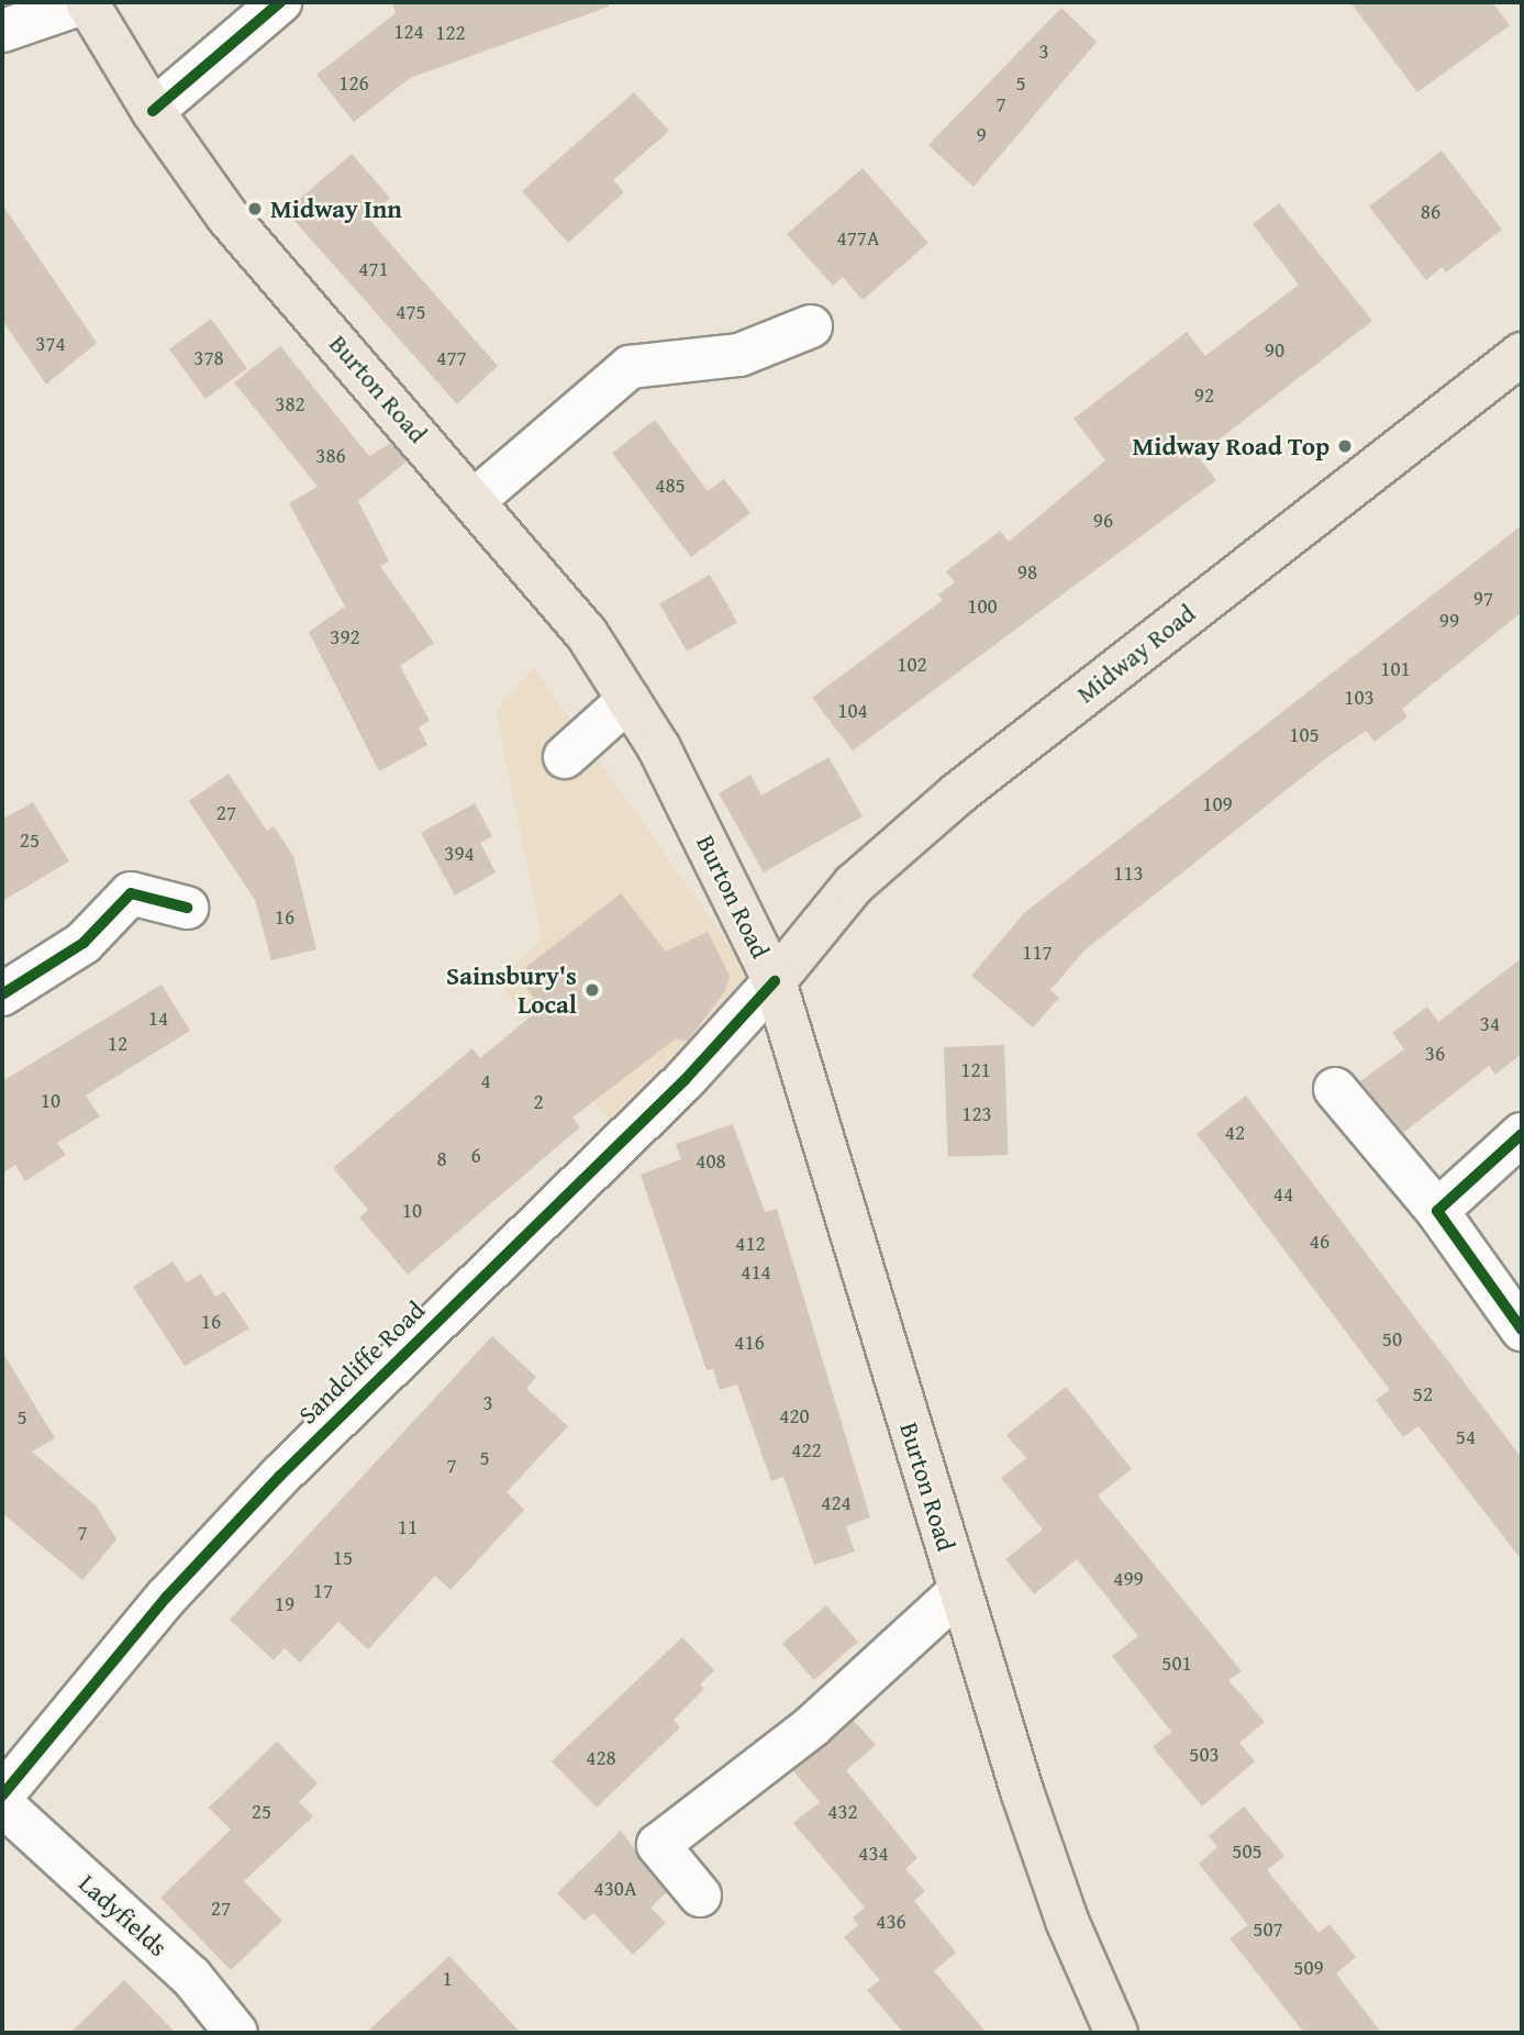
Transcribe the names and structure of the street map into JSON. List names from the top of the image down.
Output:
{
  "streets": {
    "main road": ["Burton Road", "Midway Road"],
    "street": ["Sandcliffe Road", "Ladyfields"]
  },
  "crossings": [
    ["Burton Road", "Midway Road"],
    ["Burton Road", "Sandcliffe Road"],
    ["Midway Road", "Sandcliffe Road"]
  ],
  "places": ["Midway Inn", "Midway Road Top", "Sainsbury's Local"],
  "house_numbers": [
    "124",
    "122",
    "3",
    "126",
    "5",
    "7",
    "9",
    "86",
    "477A",
    "471",
    "475",
    "374",
    "90",
    "378",
    "477",
    "92",
    "382",
    "386",
    "485",
    "96",
    "98",
    "97",
    "100",
    "99",
    "392",
    "102",
    "101",
    "103",
    "104",
    "105",
    "109",
    "27",
    "25",
    "394",
    "113",
    "16",
    "117",
    "14",
    "34",
    "12",
    "36",
    "121",
    "4",
    "10",
    "2",
    "123",
    "42",
    "6",
    "8",
    "408",
    "44",
    "10",
    "46",
    "412",
    "414",
    "16",
    "50",
    "416",
    "52",
    "3",
    "420",
    "5",
    "54",
    "422",
    "5",
    "7",
    "424",
    "11",
    "7",
    "15",
    "499",
    "17",
    "19",
    "501",
    "503",
    "428",
    "25",
    "432",
    "505",
    "434",
    "430A",
    "27",
    "436",
    "507",
    "509",
    "1"
  ]
}
